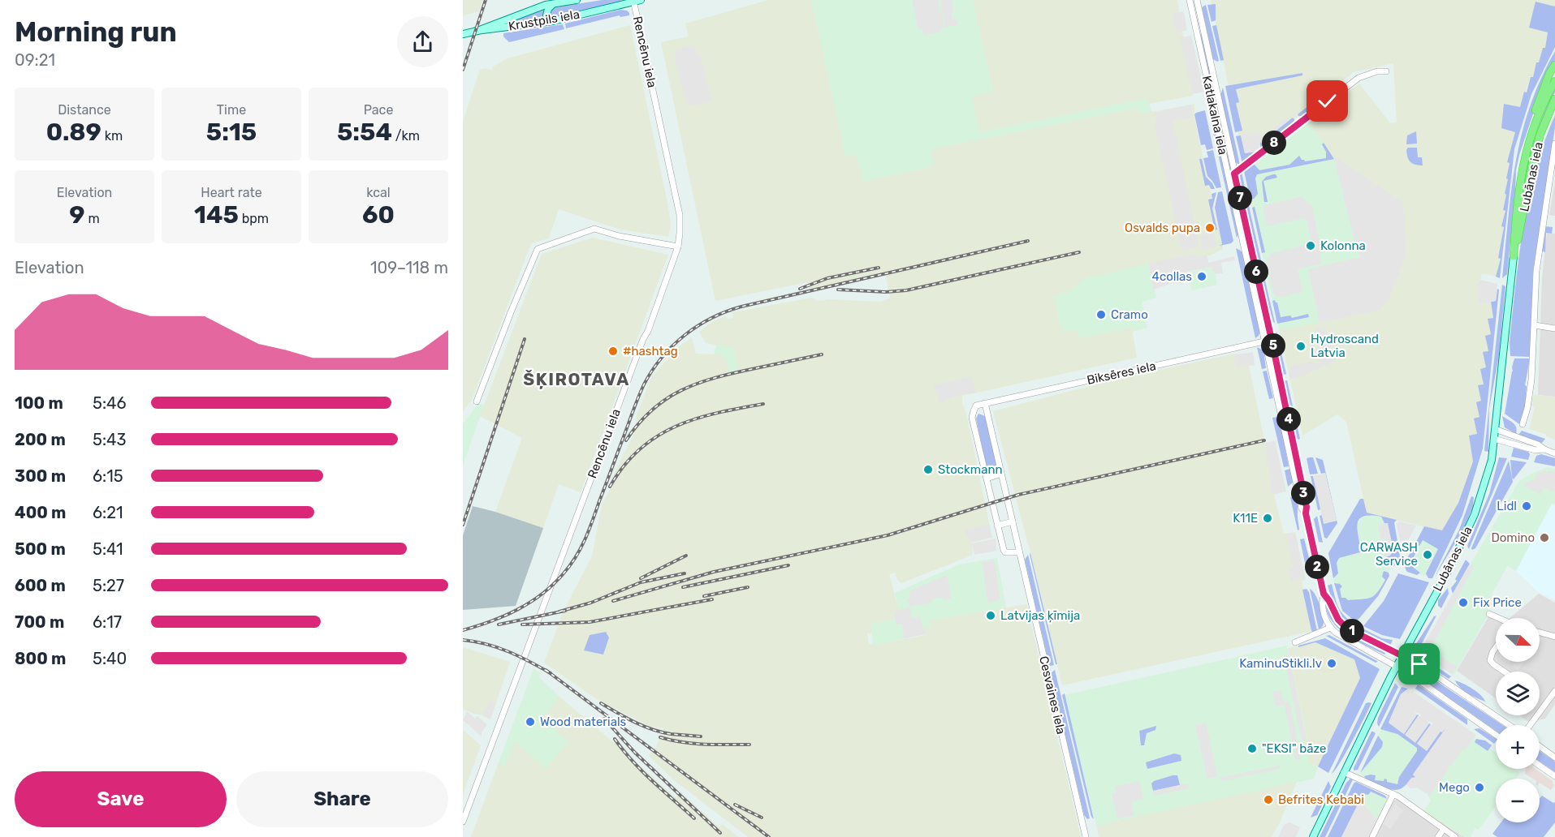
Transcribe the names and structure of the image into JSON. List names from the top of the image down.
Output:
{
  "streets": {
    "highway": ["Lubānas iela"],
    "main road": ["Krustpils iela"],
    "street": [
      "Rencēnu iela",
      "Katlakalna iela",
      "Biksēres iela",
      "Cesvaines iela"
    ]
  },
  "crossings": [
    ["Krustpils iela", "Rencēnu iela"],
    ["Katlakalna iela", "Lubānas iela"],
    ["Katlakalna iela", "Biksēres iela"],
    ["Biksēres iela", "Cesvaines iela"]
  ],
  "districts": ["ŠĶIROTAVA"],
  "places": [
    "Osvalds pupa",
    "Kolonna",
    "4collas",
    "Cramo",
    "Hydroscand Latvia",
    "#hashtag",
    "Stockmann",
    "Lidl",
    "K11E",
    "Domino",
    "CARWASH Service",
    "Fix Price",
    "Latvijas ķīmija",
    "KaminuStikli.lv",
    "Wood materials",
    "\"EKSI\" bāze",
    "Mego",
    "Befrites Kebabi"
  ],
  "north": "right",
  "page": {
    "heading": ["Morning run", "09:21"],
    "stats": [
      ["Distance", "0.89 km"],
      ["Time", "5:15"],
      ["Pace", "5:54 /km"],
      ["Elevation", "9 m"],
      ["Heart rate", "145 bpm"],
      ["kcal", "60"]
    ],
    "pins": [
      "8",
      "7",
      "6",
      "5",
      "4",
      "3",
      "2",
      "1"
    ],
    "chart": ["Elevation", "109–118 m"],
    "list": [
      {
        "name": "100 m",
        "note": "5:46"
      },
      {
        "name": "200 m",
        "note": "5:43"
      },
      {
        "name": "300 m",
        "note": "6:15"
      },
      {
        "name": "400 m",
        "note": "6:21"
      },
      {
        "name": "500 m",
        "note": "5:41"
      },
      {
        "name": "600 m",
        "note": "5:27"
      },
      {
        "name": "700 m",
        "note": "6:17"
      },
      {
        "name": "800 m",
        "note": "5:40"
      }
    ],
    "map_buttons": ["+", "−"],
    "buttons": ["Save", "Share"]
  }
}
